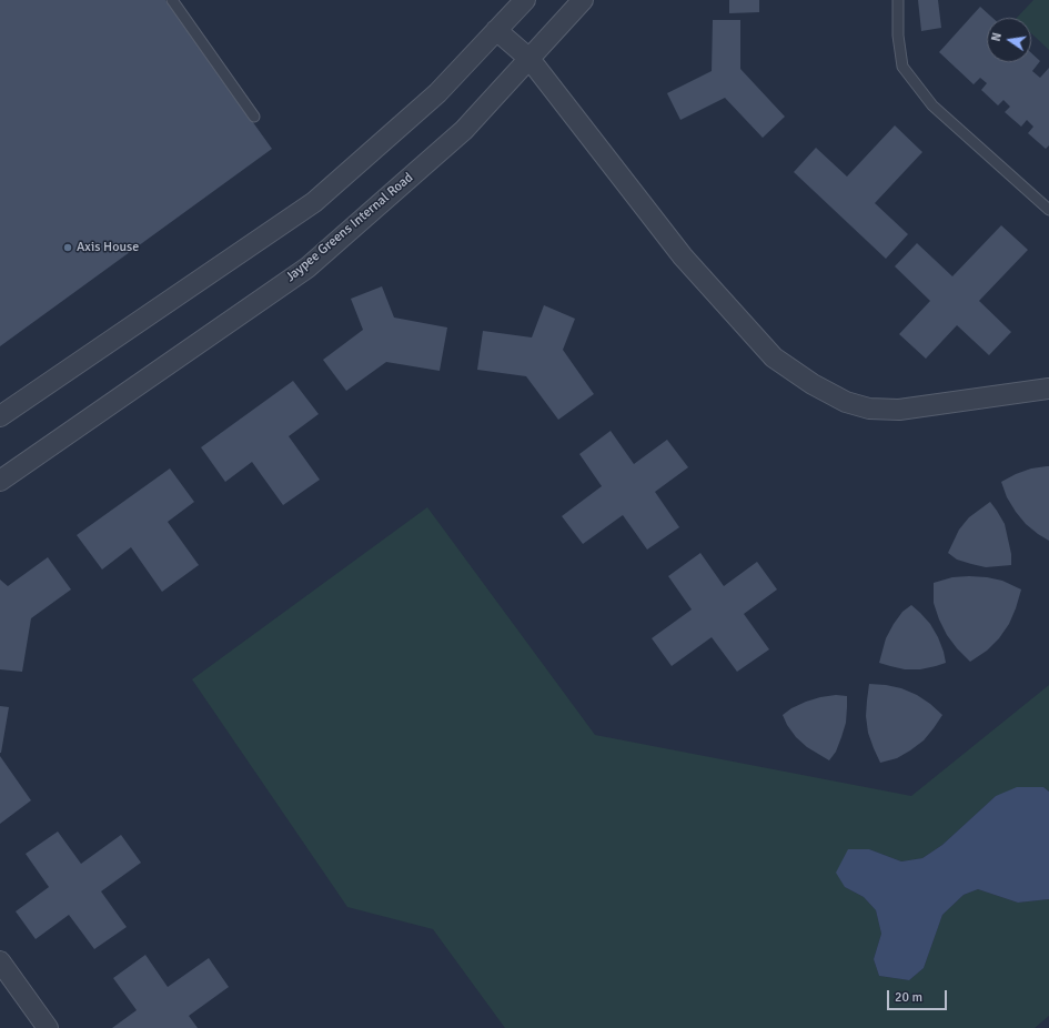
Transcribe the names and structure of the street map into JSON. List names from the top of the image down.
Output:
{
  "streets": {
    "street": ["Jaypee Greens Internal Road"]
  },
  "places": ["Axis House"],
  "scale_bar": "20 m",
  "north": "left"
}
